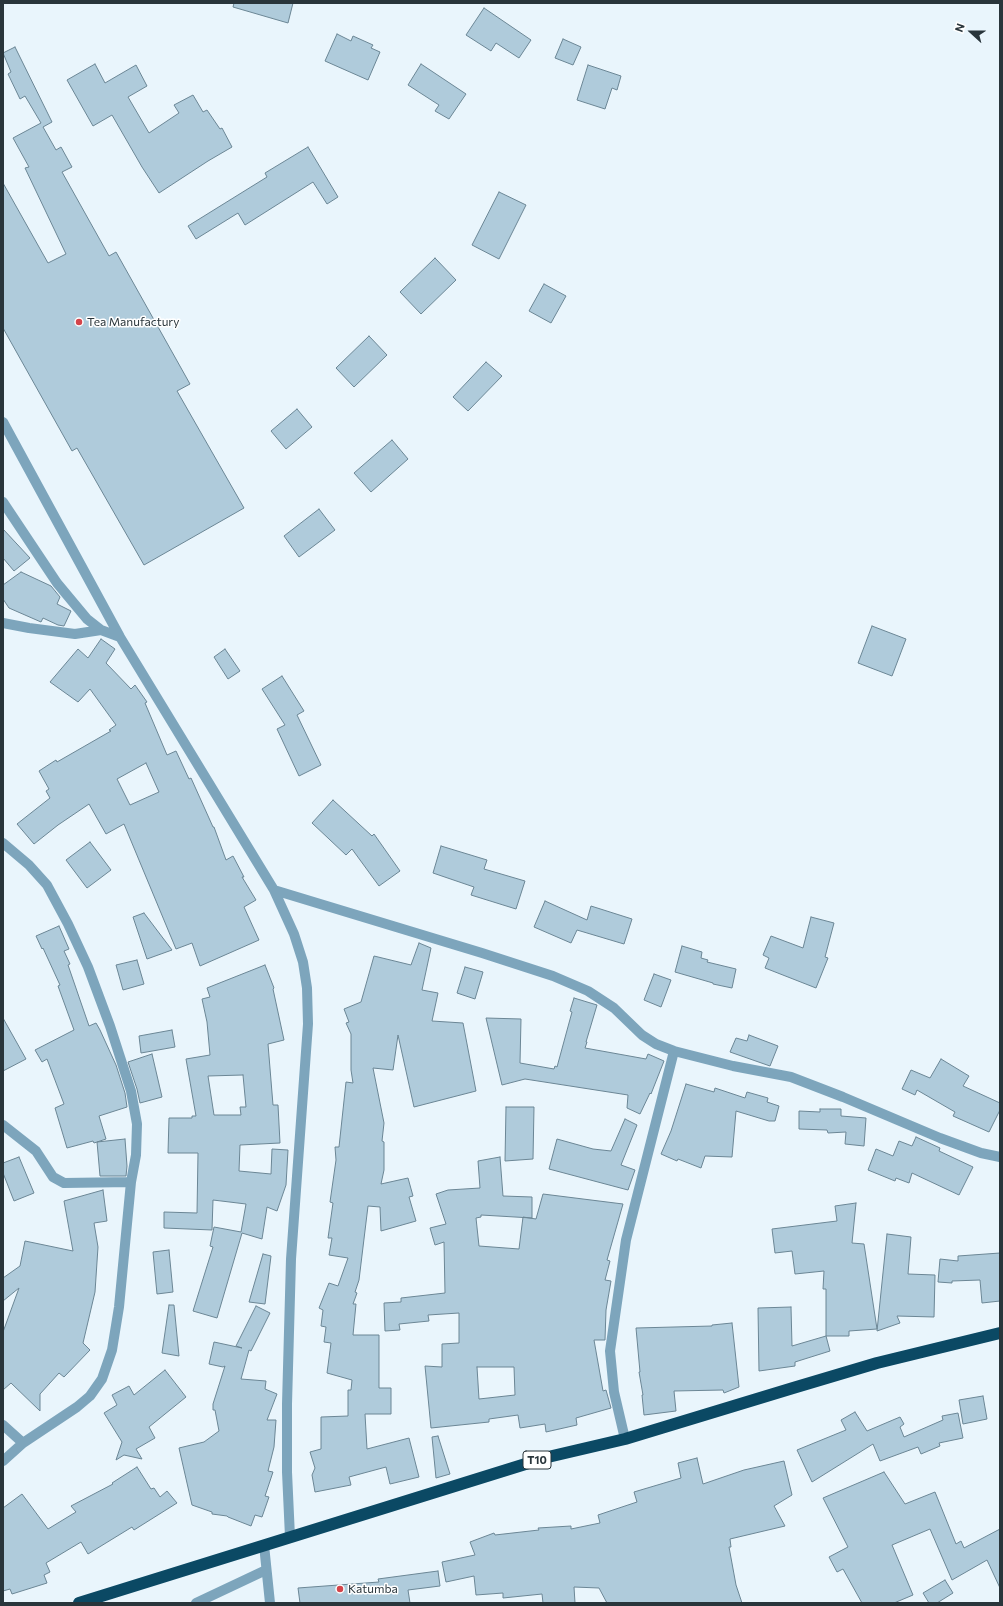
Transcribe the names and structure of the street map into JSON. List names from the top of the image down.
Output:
{
  "streets": {
    "highway": ["T10"]
  },
  "places": ["Tea Manufactury", "Katumba"],
  "north": "left"
}
